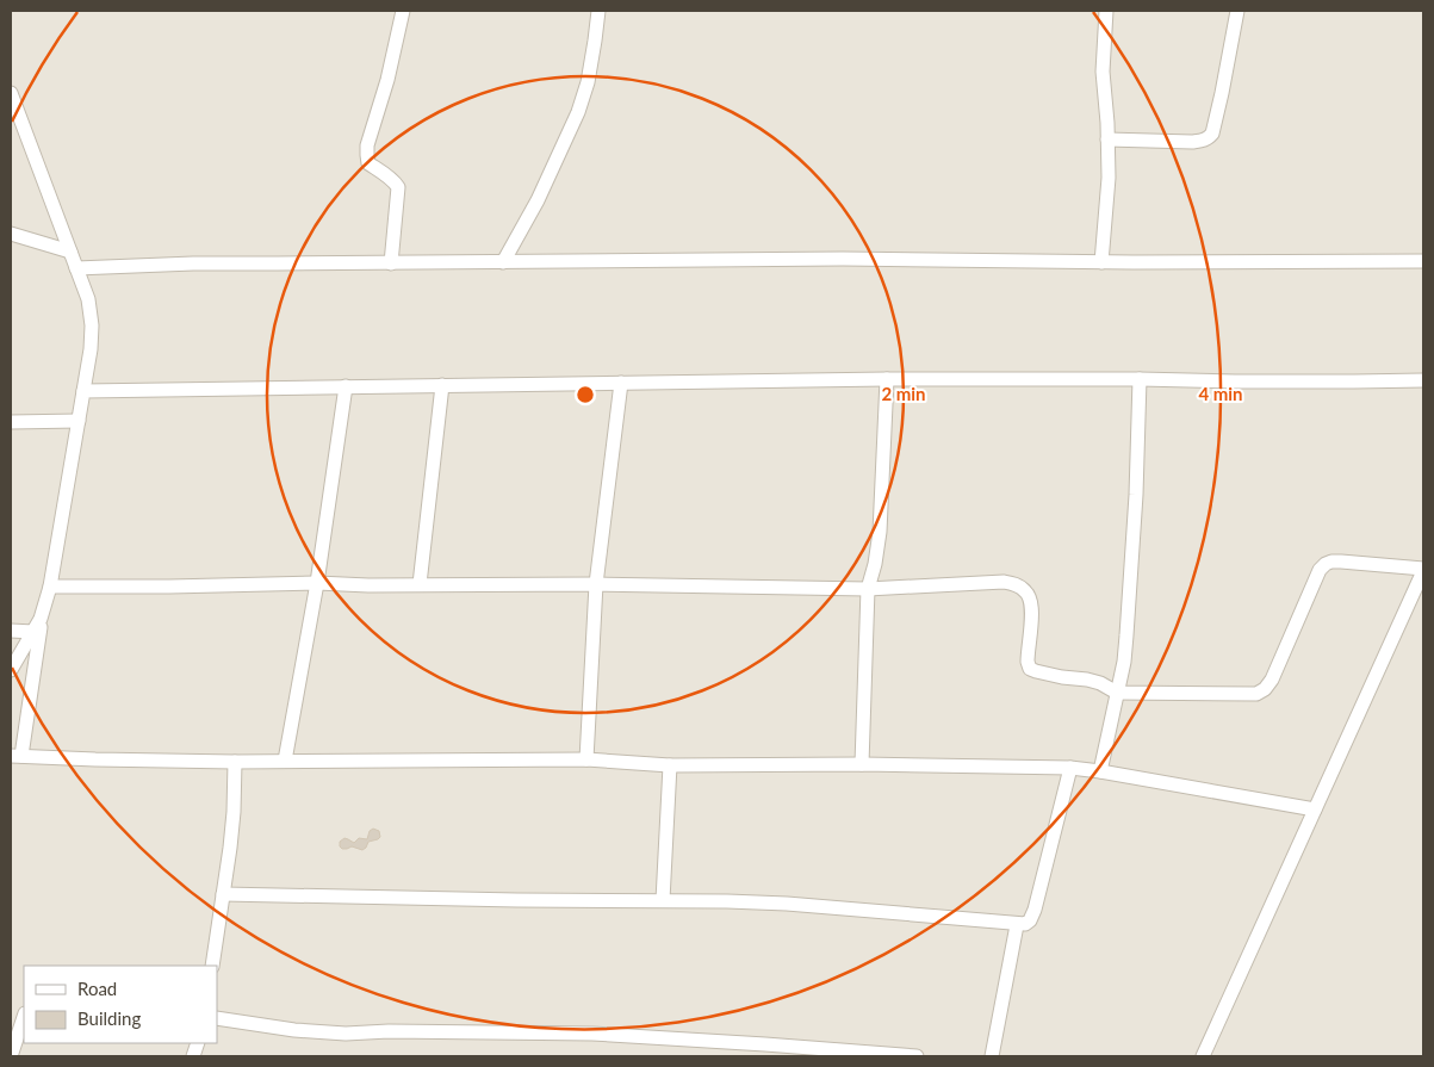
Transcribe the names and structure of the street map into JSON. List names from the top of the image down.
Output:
{
  "legend": ["Road", "Building"],
  "rings": ["2 min", "4 min"]
}
